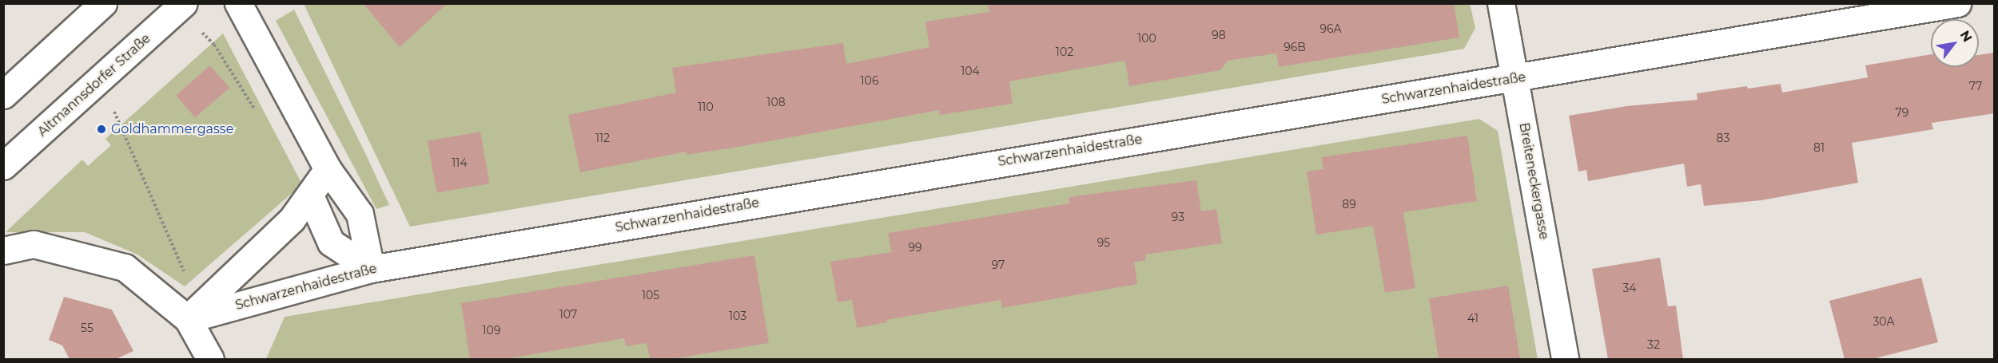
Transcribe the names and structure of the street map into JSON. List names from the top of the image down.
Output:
{
  "streets": {
    "street": ["Altmannsdorfer Straße", "Schwarzenhaidestraße", "Breiteneckergasse"]
  },
  "crossings": [
    ["Schwarzenhaidestraße", "Breiteneckergasse"]
  ],
  "places": ["Goldhammergasse"],
  "house_numbers": [
    "96A",
    "98",
    "100",
    "96B",
    "102",
    "104",
    "106",
    "77",
    "108",
    "110",
    "79",
    "112",
    "83",
    "81",
    "114",
    "89",
    "93",
    "95",
    "99",
    "97",
    "34",
    "105",
    "107",
    "103",
    "41",
    "30A",
    "55",
    "109",
    "32"
  ],
  "north": "top right"
}
